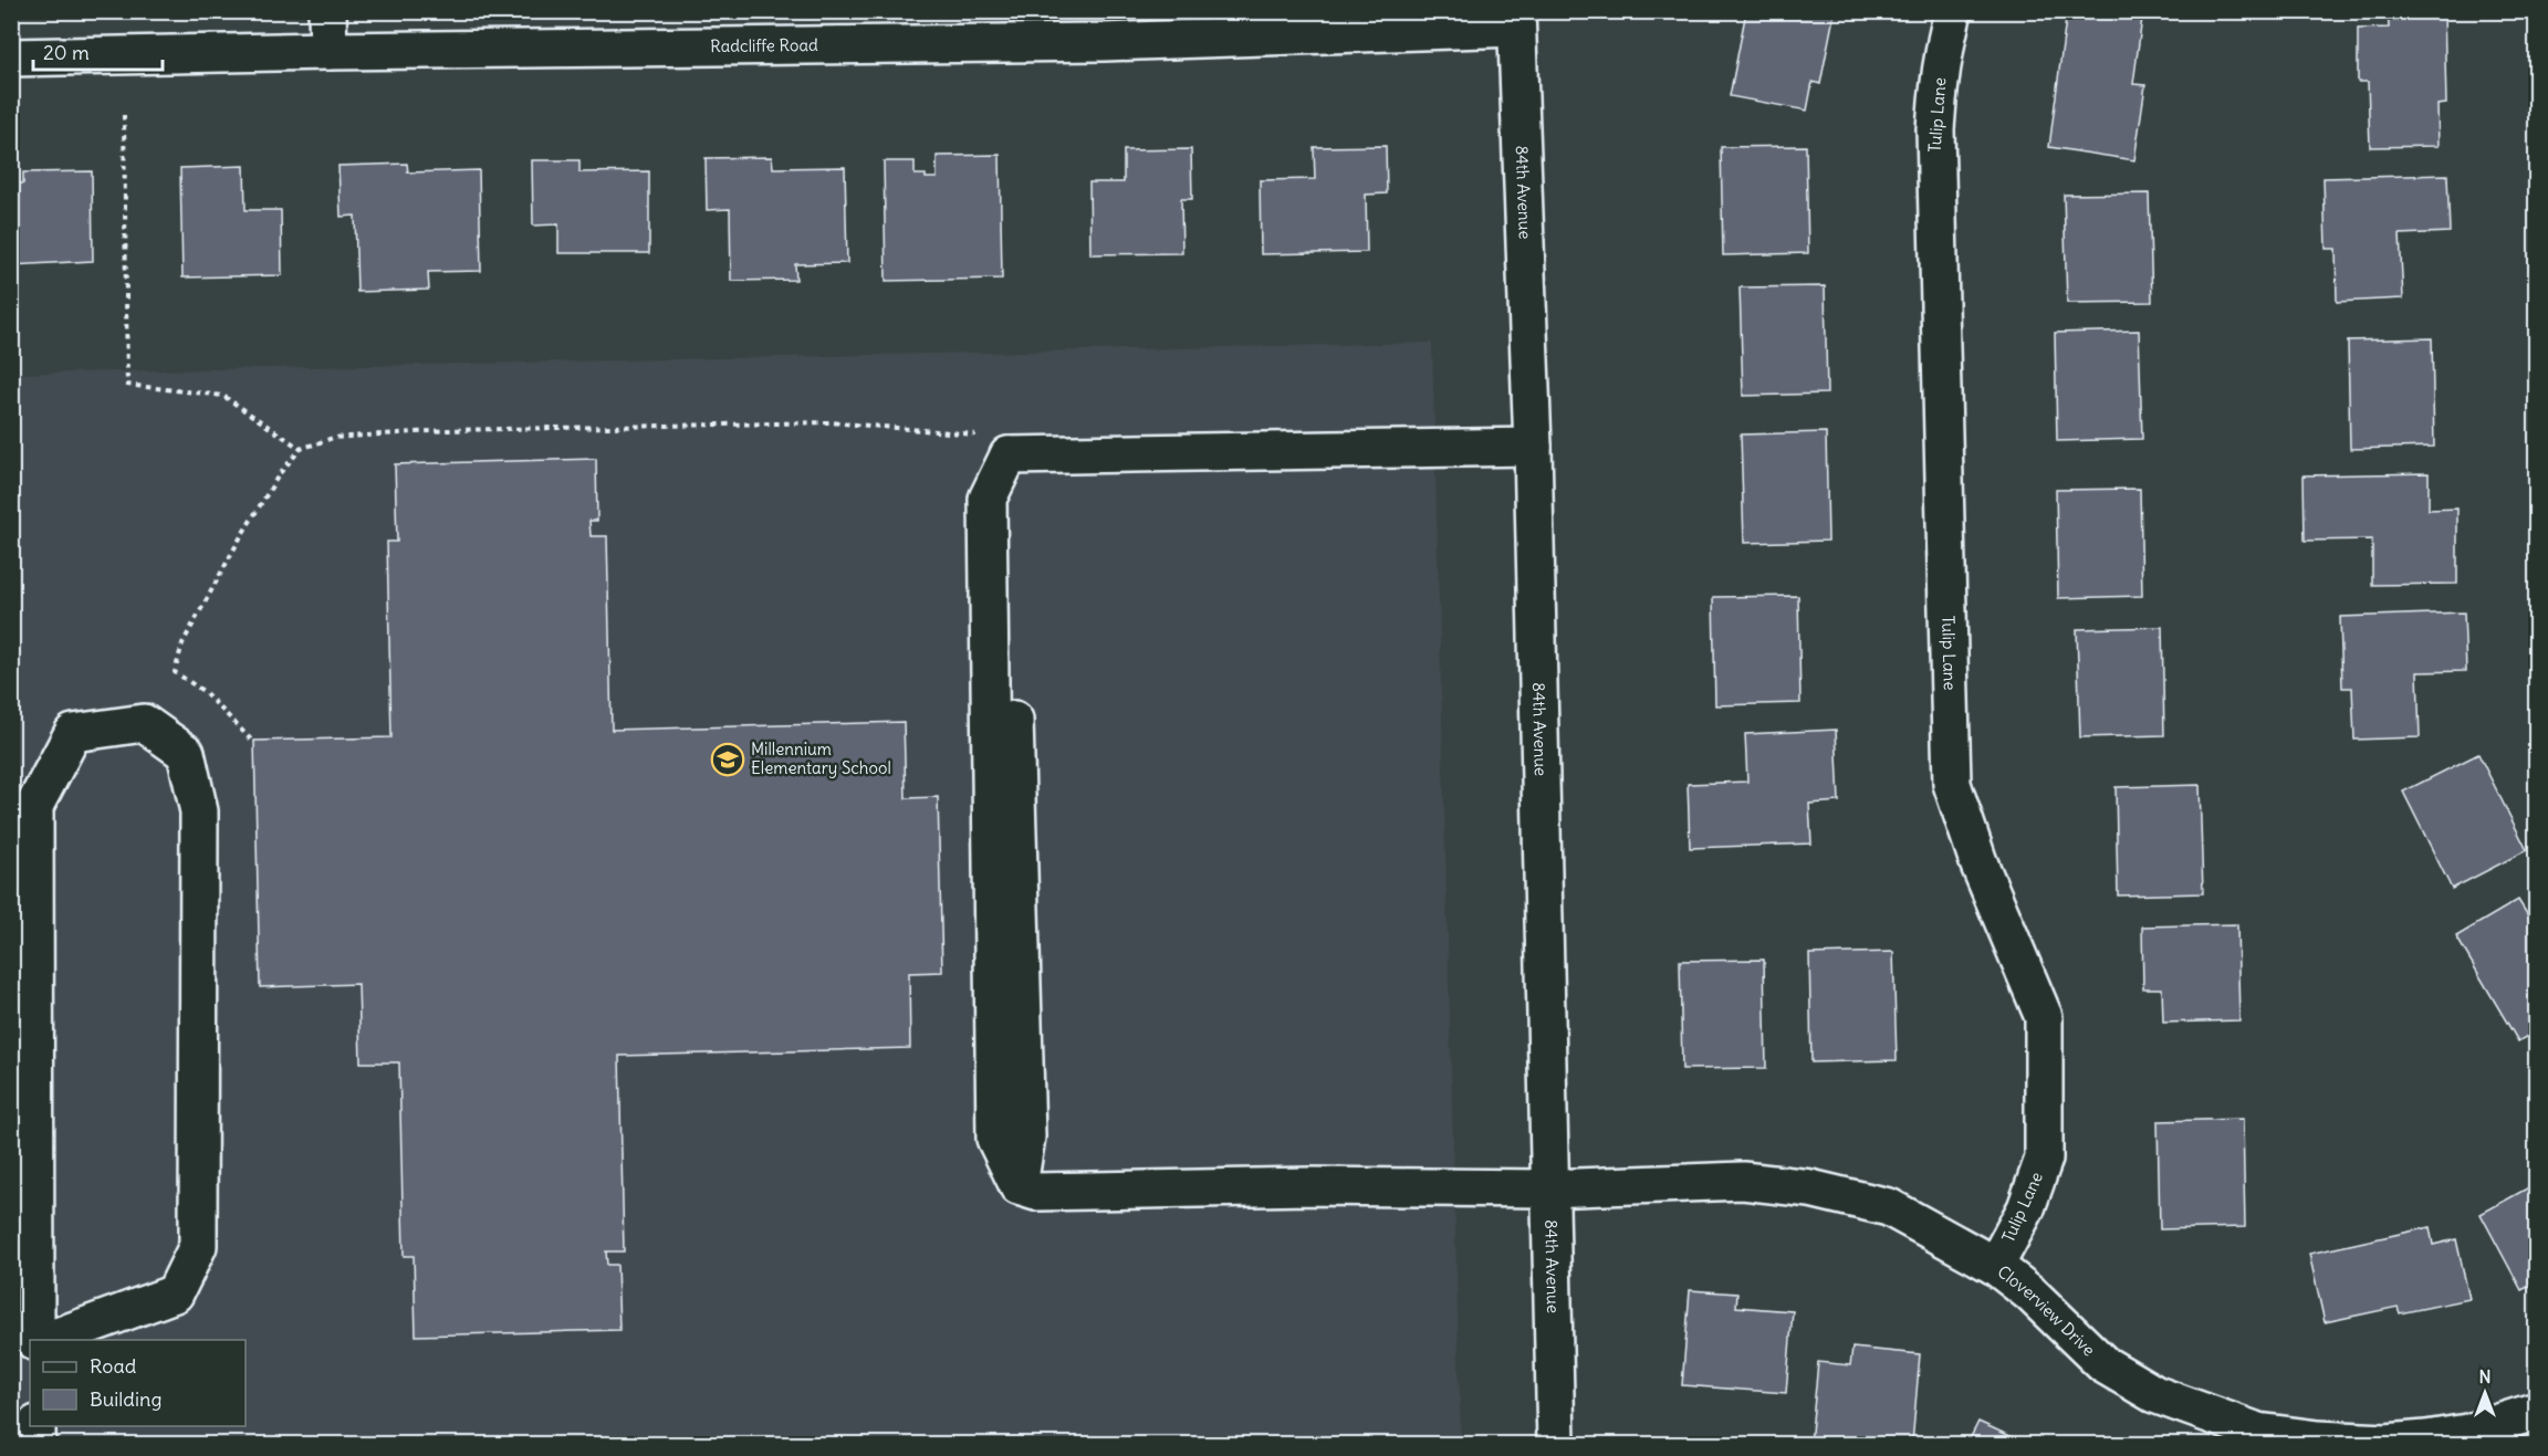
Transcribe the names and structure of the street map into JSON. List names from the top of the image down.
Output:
{
  "streets": {
    "street": [
      "Radcliffe Road",
      "Tulip Lane",
      "84th Avenue",
      "Cloverview Drive"
    ]
  },
  "crossings": [
    ["Radcliffe Road", "84th Avenue"],
    ["Tulip Lane", "Cloverview Drive"],
    ["84th Avenue", "Cloverview Drive"]
  ],
  "places": {
    "school or university": ["Millennium Elementary School"]
  },
  "legend": ["Road", "Building"],
  "scale_bar": "20 m",
  "north": "top"
}
